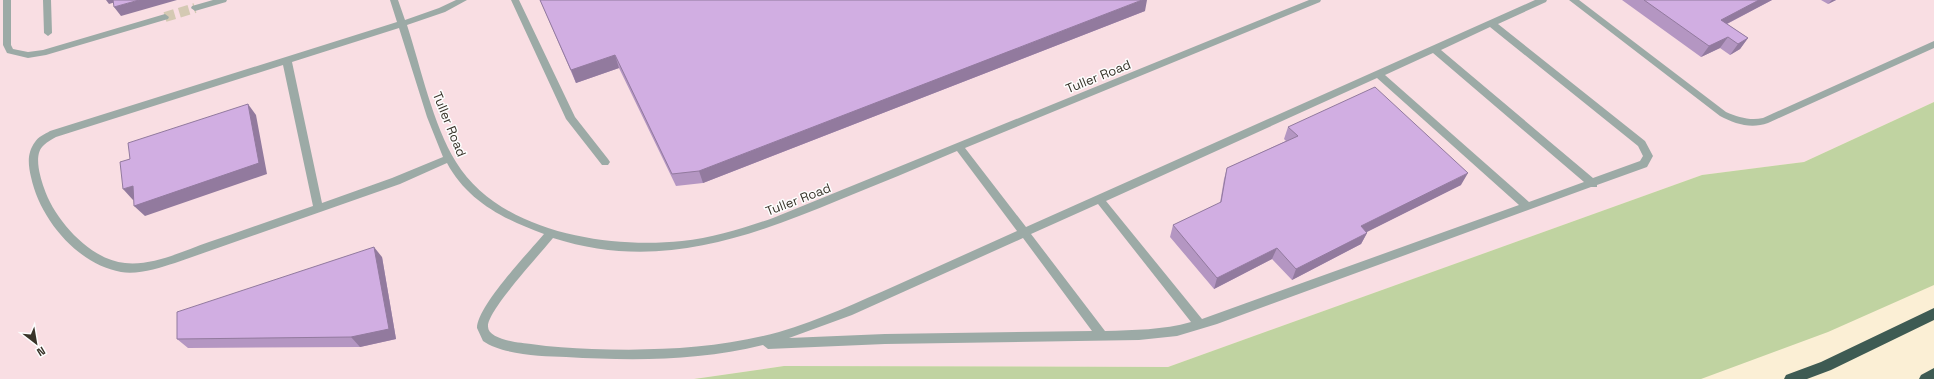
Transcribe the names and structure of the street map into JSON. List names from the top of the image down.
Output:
{
  "streets": {
    "street": ["Tuller Road"]
  },
  "north": "bottom right"
}
